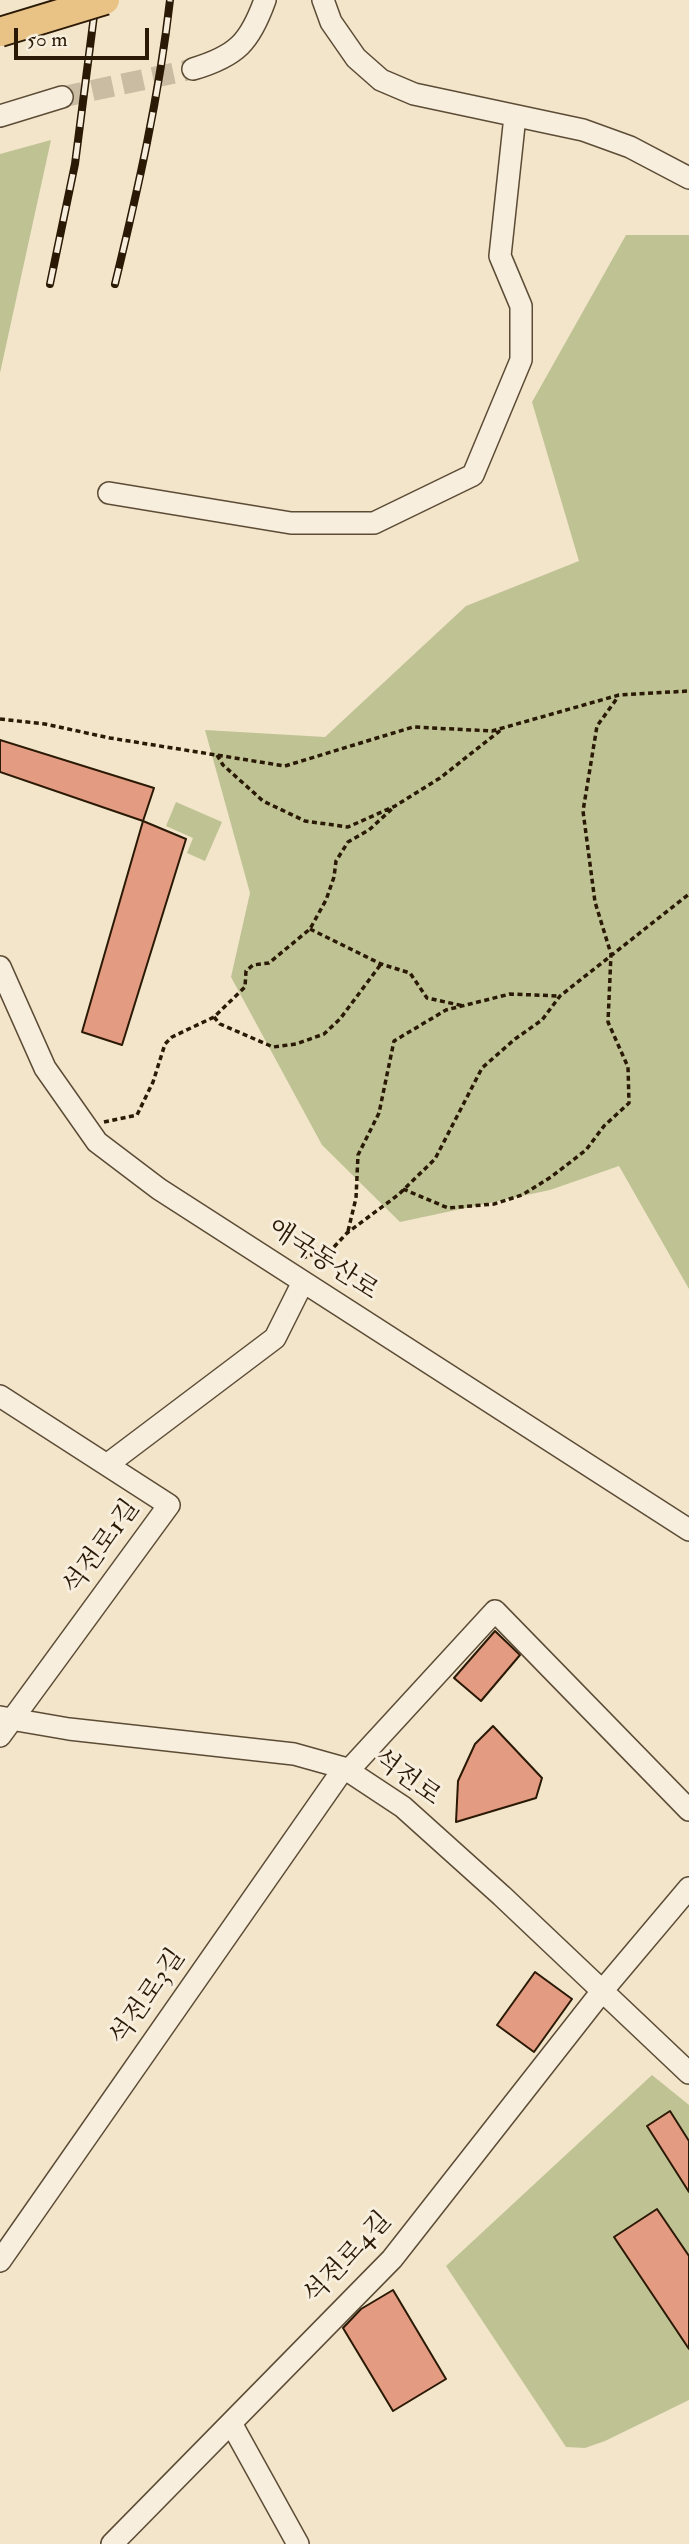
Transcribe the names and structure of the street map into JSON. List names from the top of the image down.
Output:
{
  "streets": {
    "street": [
      "애국동산로",
      "석전로1길",
      "석전로",
      "석전로3길",
      "석전로4길"
    ]
  },
  "crossings": [
    ["석전로1길", "석전로"],
    ["석전로", "석전로3길"],
    ["석전로", "석전로4길"]
  ],
  "scale_bar": "50 m"
}
